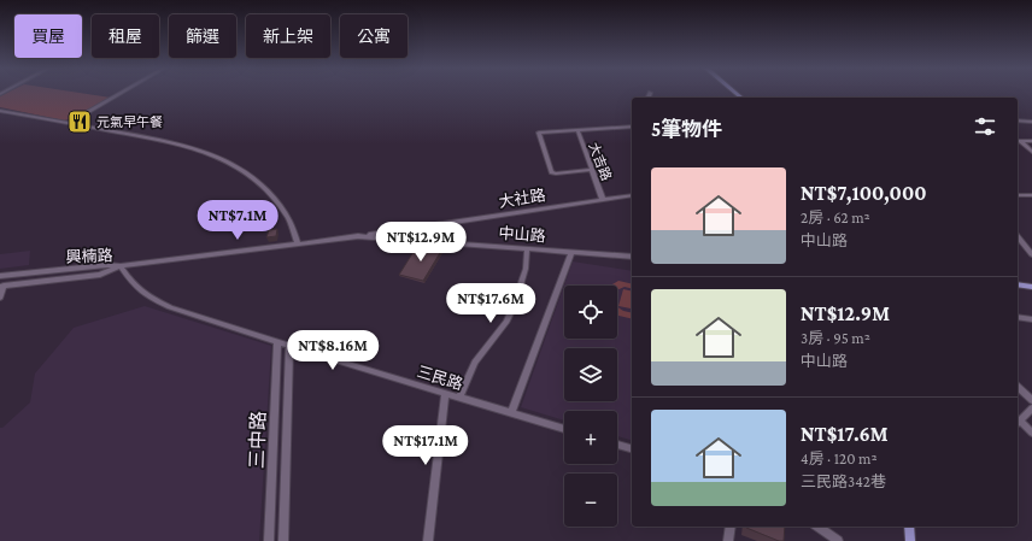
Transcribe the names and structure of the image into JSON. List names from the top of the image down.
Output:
{
  "streets": {
    "street": [
      "大吉路",
      "大社路",
      "中山路",
      "興楠路",
      "三民路",
      "三中路"
    ]
  },
  "crossings": [
    ["大吉路", "大社路"],
    ["大社路", "中山路"],
    ["中山路", "興楠路"],
    ["中山路", "三民路"],
    ["興楠路", "三民路"],
    ["三民路", "三中路"]
  ],
  "places": {
    "restaurant": ["元氣早午餐"]
  },
  "page": {
    "chip": [
      "買屋",
      "租屋",
      "篩選",
      "新上架",
      "公寓"
    ],
    "heading": "5筆物件",
    "list": [
      {
        "name": "NT$7,100,000",
        "note": "2房 · 62 m² · 中山路"
      },
      {
        "name": "NT$12.9M",
        "note": "3房 · 95 m² · 中山路"
      },
      {
        "name": "NT$17.6M",
        "note": "4房 · 120 m² · 三民路342巷"
      }
    ],
    "price": [
      "NT$7.1M",
      "NT$12.9M",
      "NT$17.6M",
      "NT$8.16M",
      "NT$17.1M"
    ],
    "map_buttons": ["+", "−"]
  }
}
